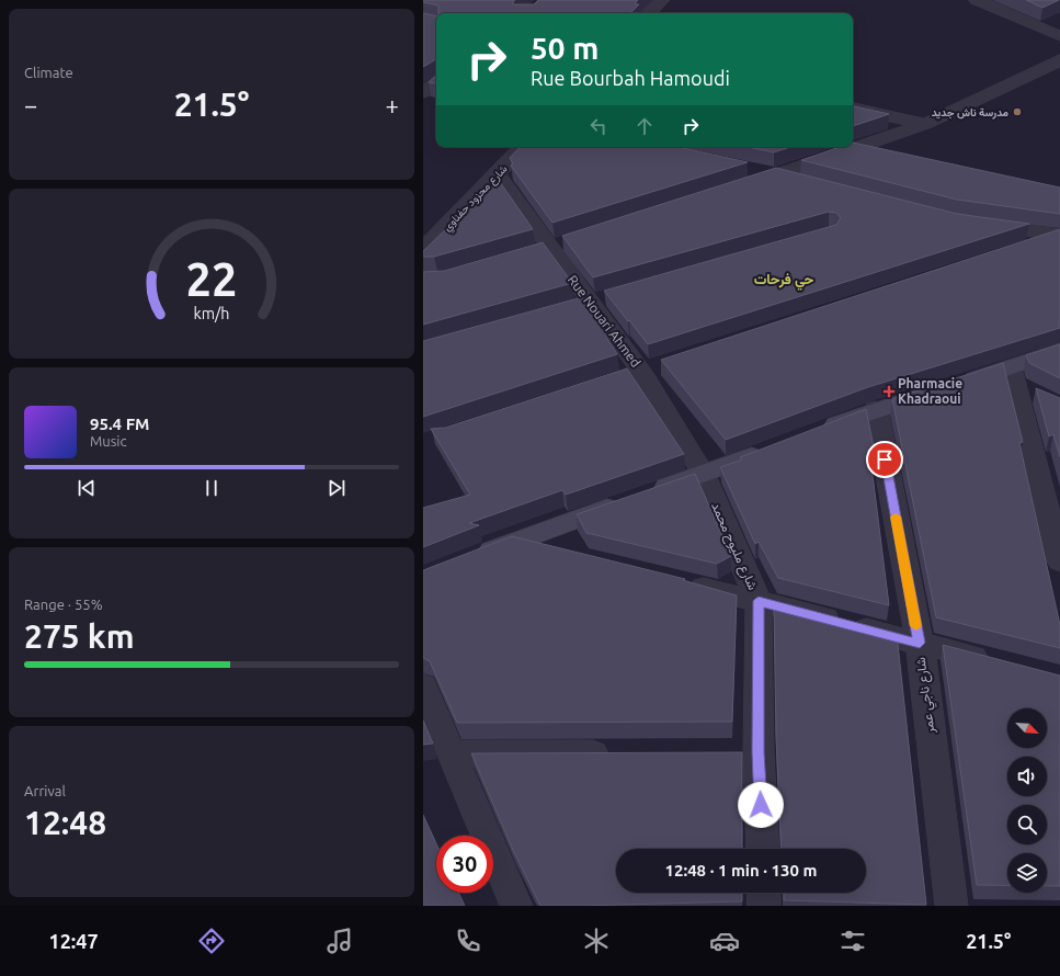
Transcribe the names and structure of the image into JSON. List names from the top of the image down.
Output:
{
  "streets": {
    "street": [
      "شارع محزود حفناوي",
      "Rue Nouari Ahmed",
      "شارع مليوح محمد",
      "شارع ناجي عمر"
    ]
  },
  "crossings": [
    ["شارع محزود حفناوي", "Rue Nouari Ahmed"],
    ["Rue Nouari Ahmed", "شارع مليوح محمد"]
  ],
  "districts": ["حي فرحات"],
  "places": {
    "other": ["مدرسة ناش جديد"],
    "health": ["Pharmacie Khadraoui"]
  },
  "north": "bottom right",
  "page": {
    "tile": [
      "Climate",
      ["Range · 55%", "275 km"],
      ["Arrival", "12:48"]
    ],
    "turn": ["50 m", "Rue Bourbah Hamoudi"],
    "heat": ["−", "21.5°", "+"],
    "song": ["95.4 FM", "Music"],
    "limit": "30",
    "trip": "12:48 · 1 min · 130 m",
    "tabs": ["12:47", "21.5°"],
    "gauge": ["22", "km/h"]
  }
}
